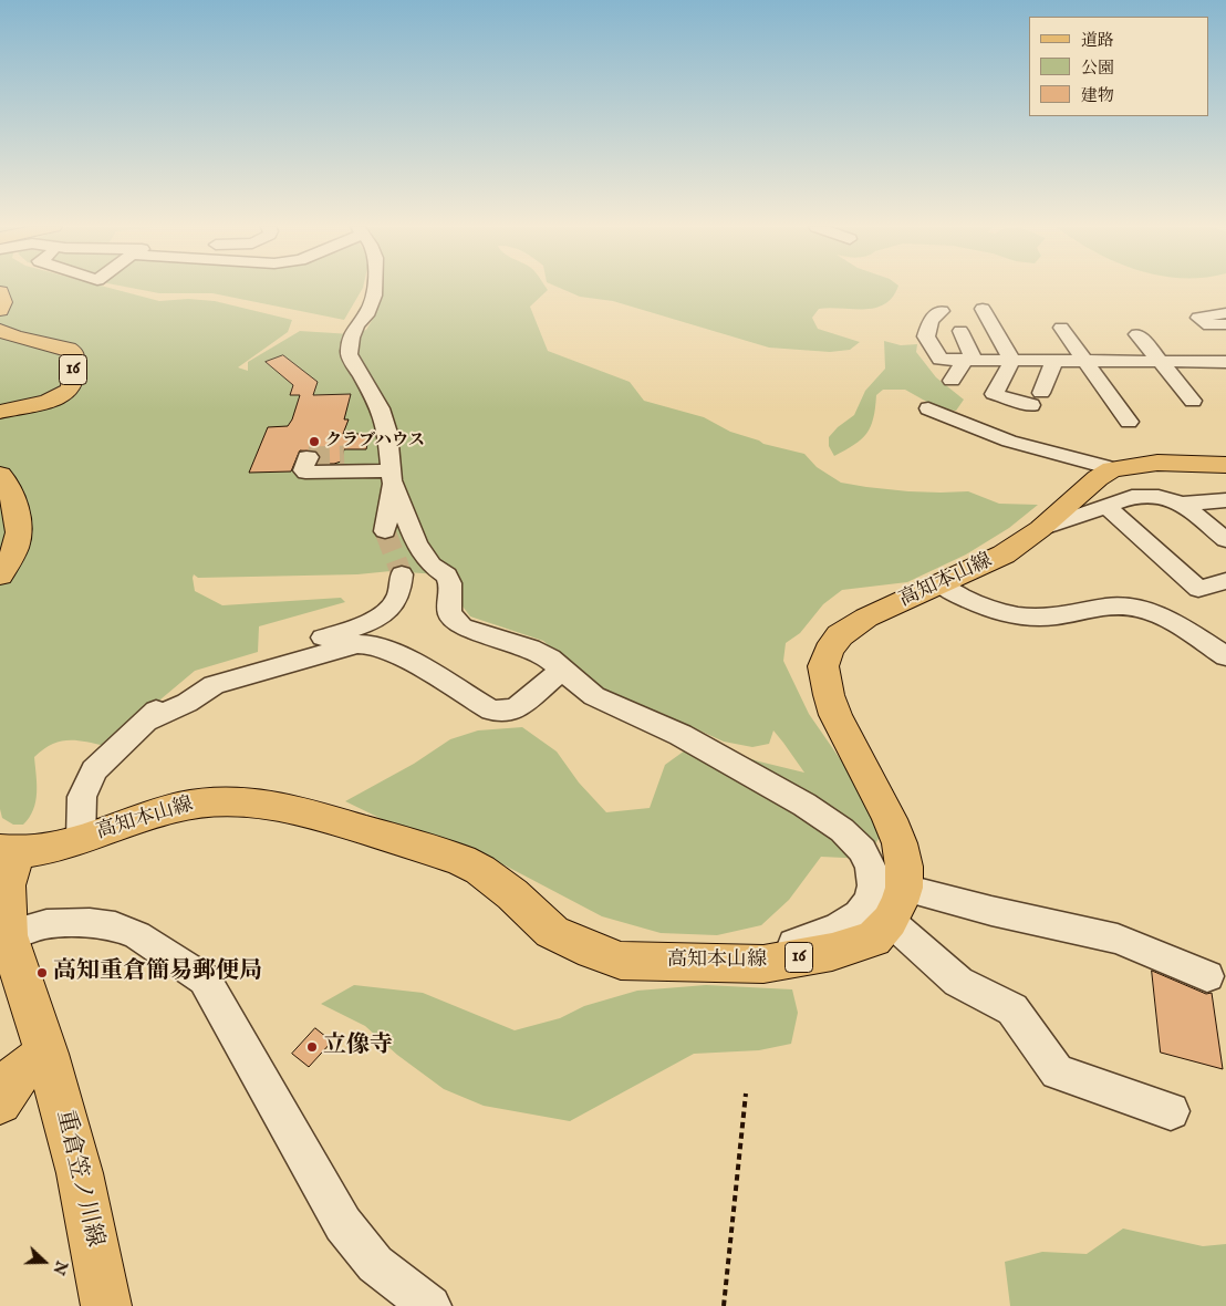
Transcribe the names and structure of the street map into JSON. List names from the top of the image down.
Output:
{
  "streets": {
    "main road": ["16", "高知本山線", "重倉笠ノ川線"]
  },
  "crossings": [
    ["高知本山線", "重倉笠ノ川線"]
  ],
  "places": ["クラブハウス", "高知重倉簡易郵便局", "立像寺"],
  "legend": ["道路", "公園", "建物"],
  "north": "right"
}
